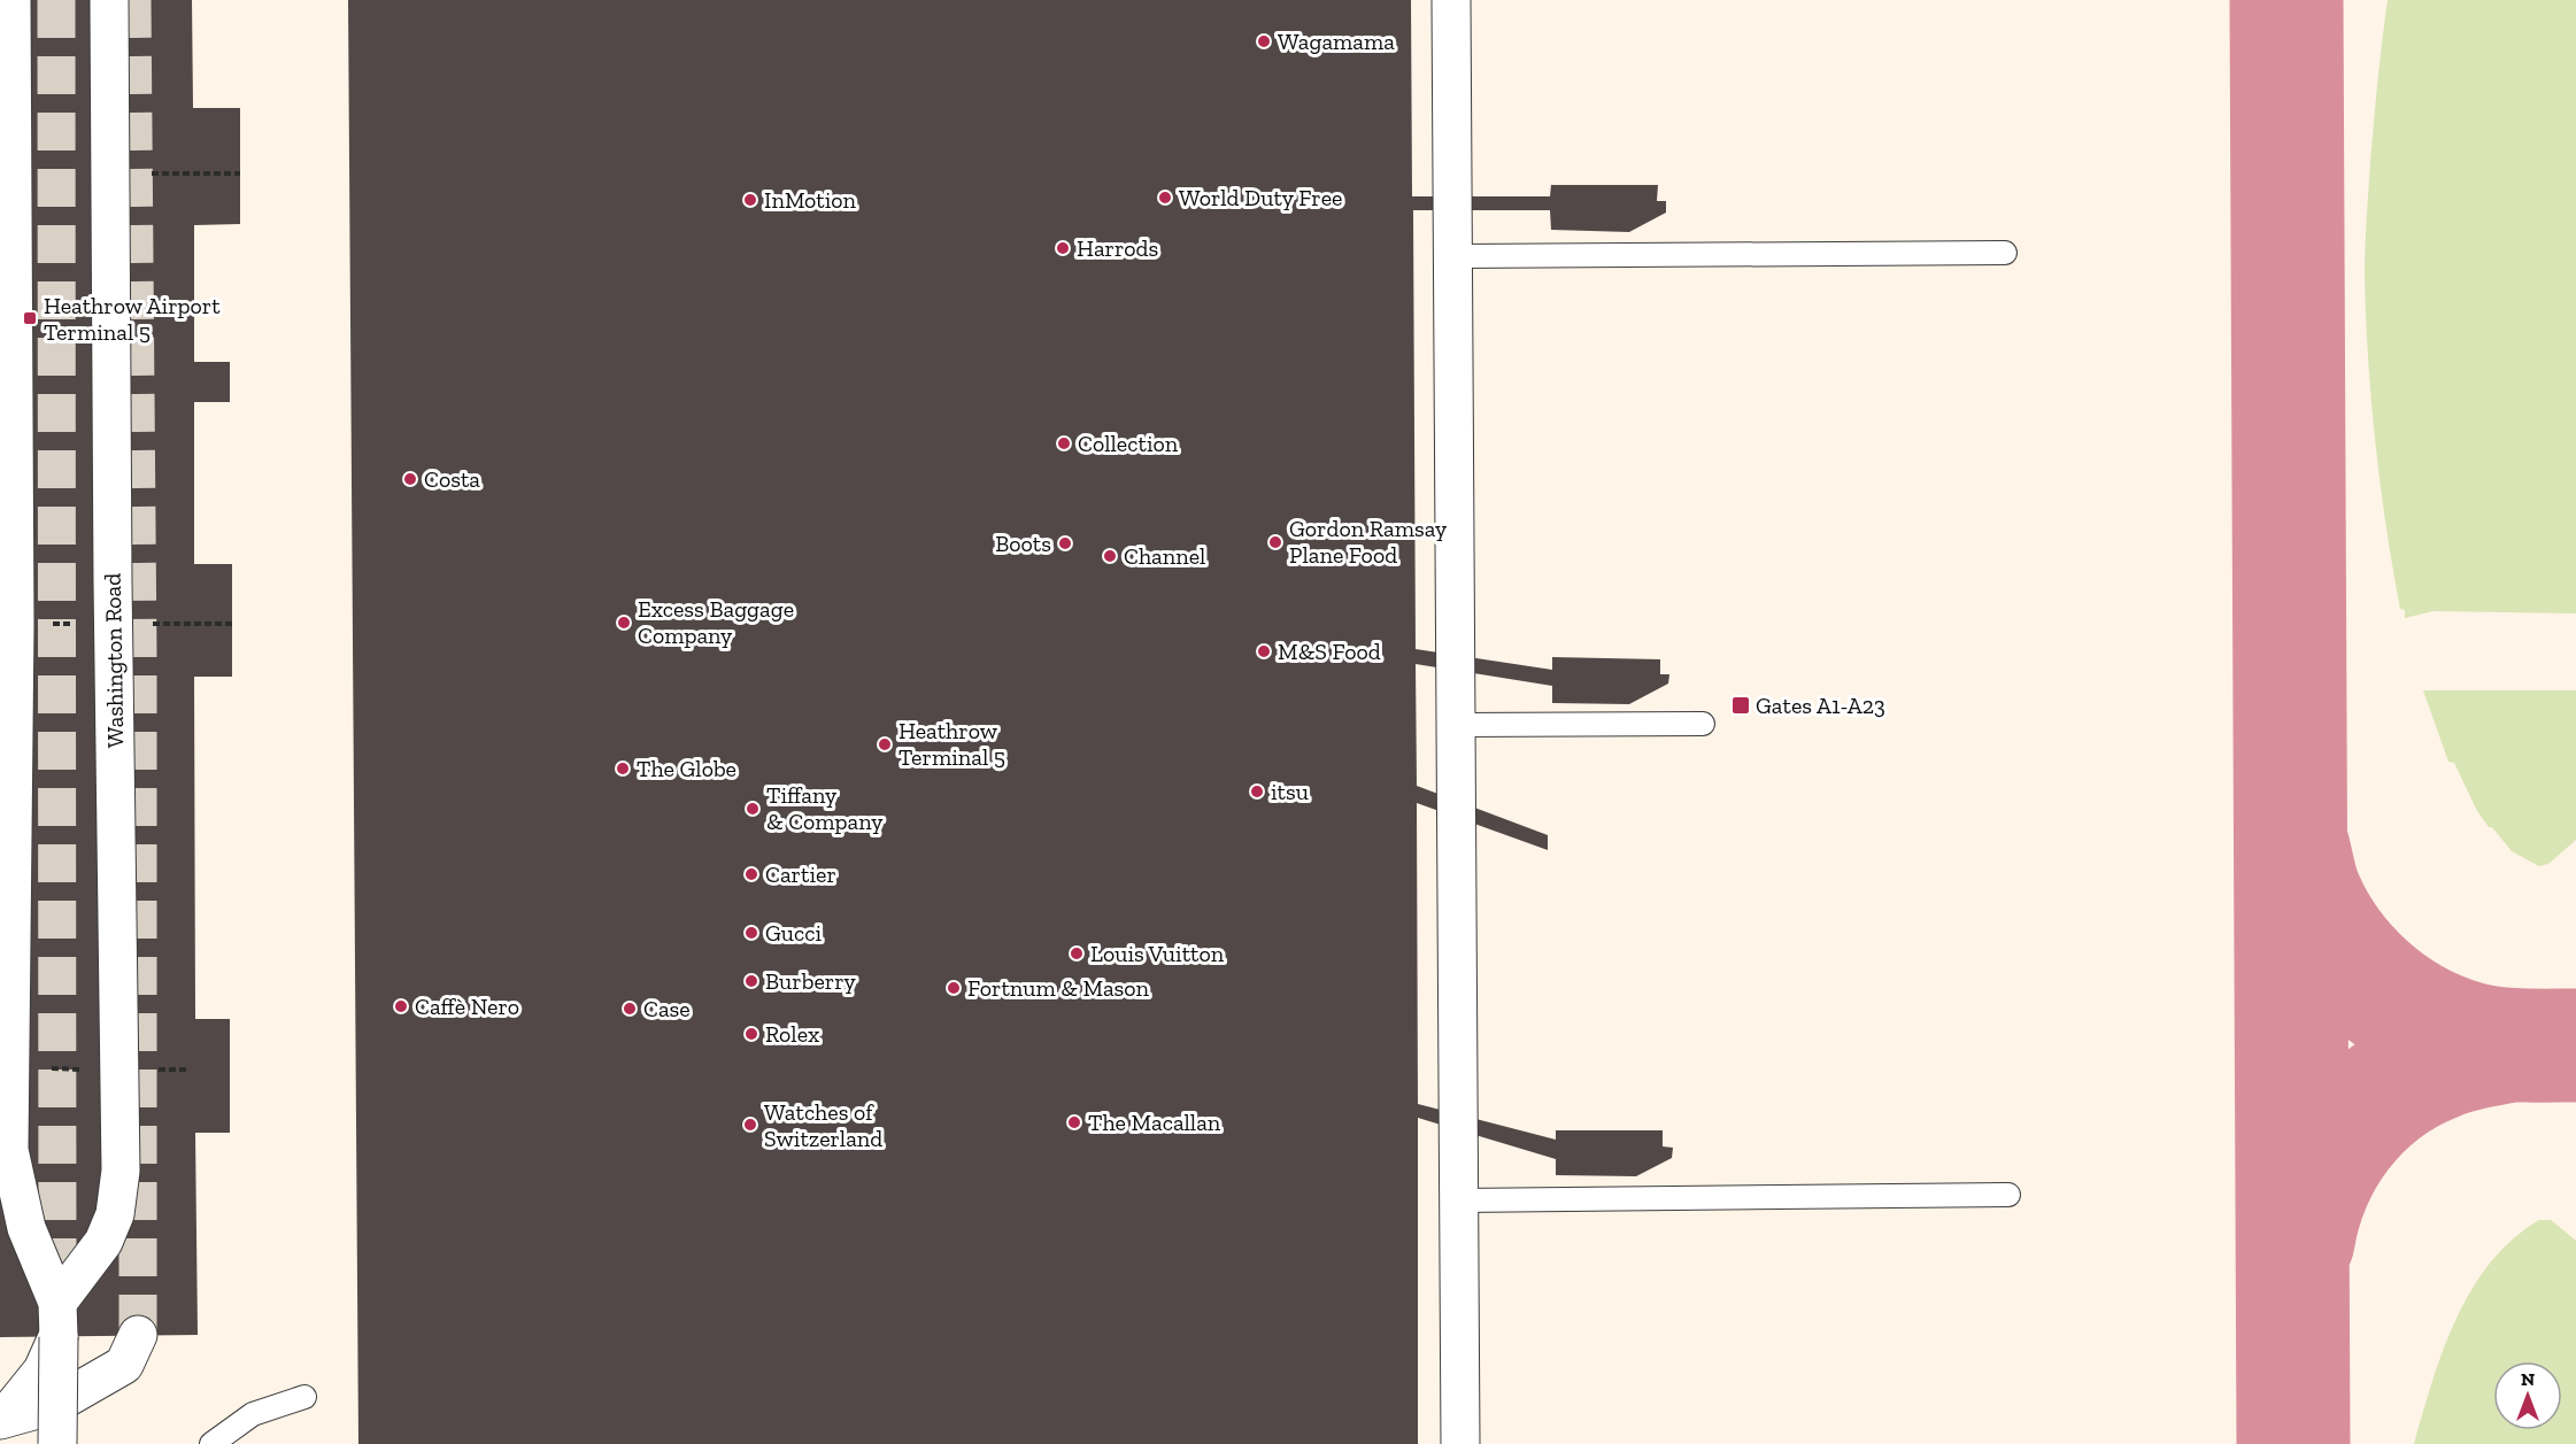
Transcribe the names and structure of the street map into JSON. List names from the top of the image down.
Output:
{
  "streets": {
    "street": ["Washington Road"]
  },
  "places": {
    "other": [
      "Wagamama",
      "World Duty Free",
      "InMotion",
      "Harrods",
      "Collection",
      "Costa",
      "Gordon Ramsay Plane Food",
      "Boots",
      "Channel",
      "Excess Baggage Company",
      "M&S Food",
      "Heathrow Terminal 5",
      "The Globe",
      "itsu",
      "Tiffany & Company",
      "Cartier",
      "Gucci",
      "Louis Vuitton",
      "Burberry",
      "Fortnum & Mason",
      "Caffè Nero",
      "Case",
      "Rolex",
      "The Macallan",
      "Watches of Switzerland"
    ],
    "transit": ["Heathrow Airport Terminal 5", "Gates A1-A23"]
  },
  "north": "top"
}
